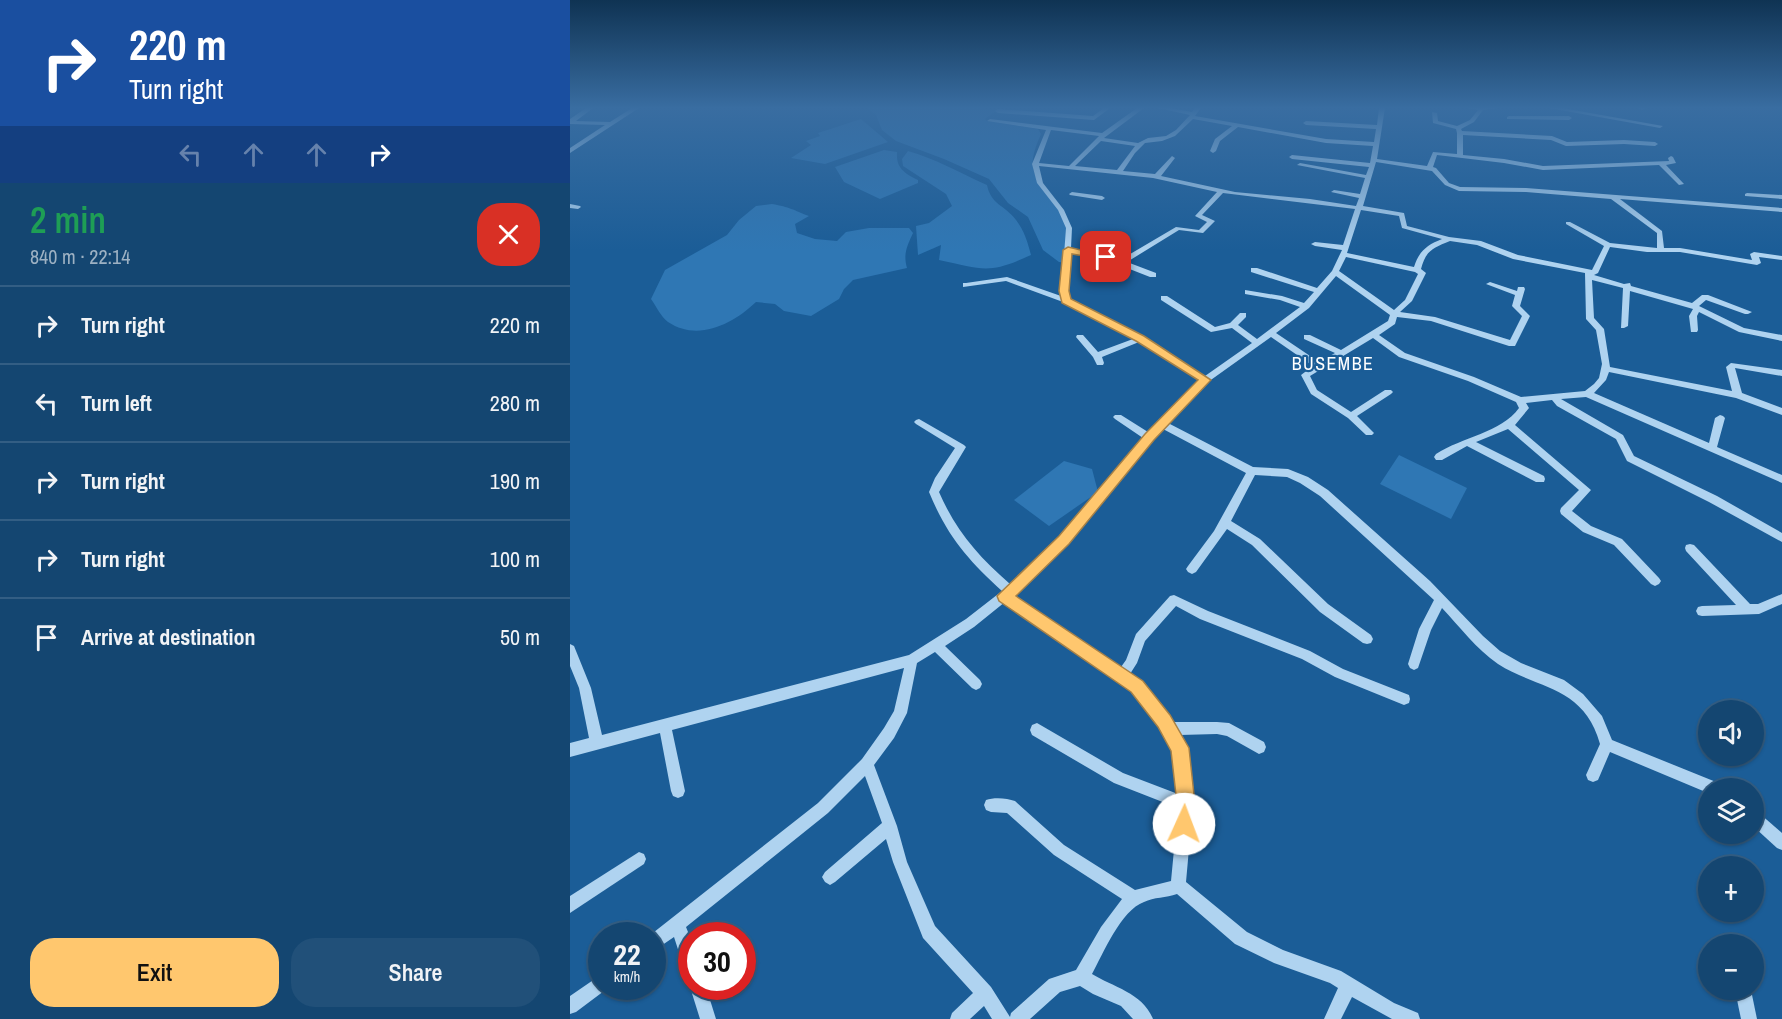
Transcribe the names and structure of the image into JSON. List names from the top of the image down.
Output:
{
  "districts": ["BUSEMBE"],
  "page": {
    "turn": ["220 m", "Turn right"],
    "heading": ["2 min", "840 m · 22:14"],
    "list": [
      {
        "name": "Turn right",
        "value": "220 m"
      },
      {
        "name": "Turn left",
        "value": "280 m"
      },
      {
        "name": "Turn right",
        "value": "190 m"
      },
      {
        "name": "Turn right",
        "value": "100 m"
      },
      {
        "name": "Arrive at destination",
        "value": "50 m"
      }
    ],
    "map_buttons": ["+", "−"],
    "speed": "22 km/h",
    "limit": "30",
    "buttons": ["Exit", "Share"]
  }
}
